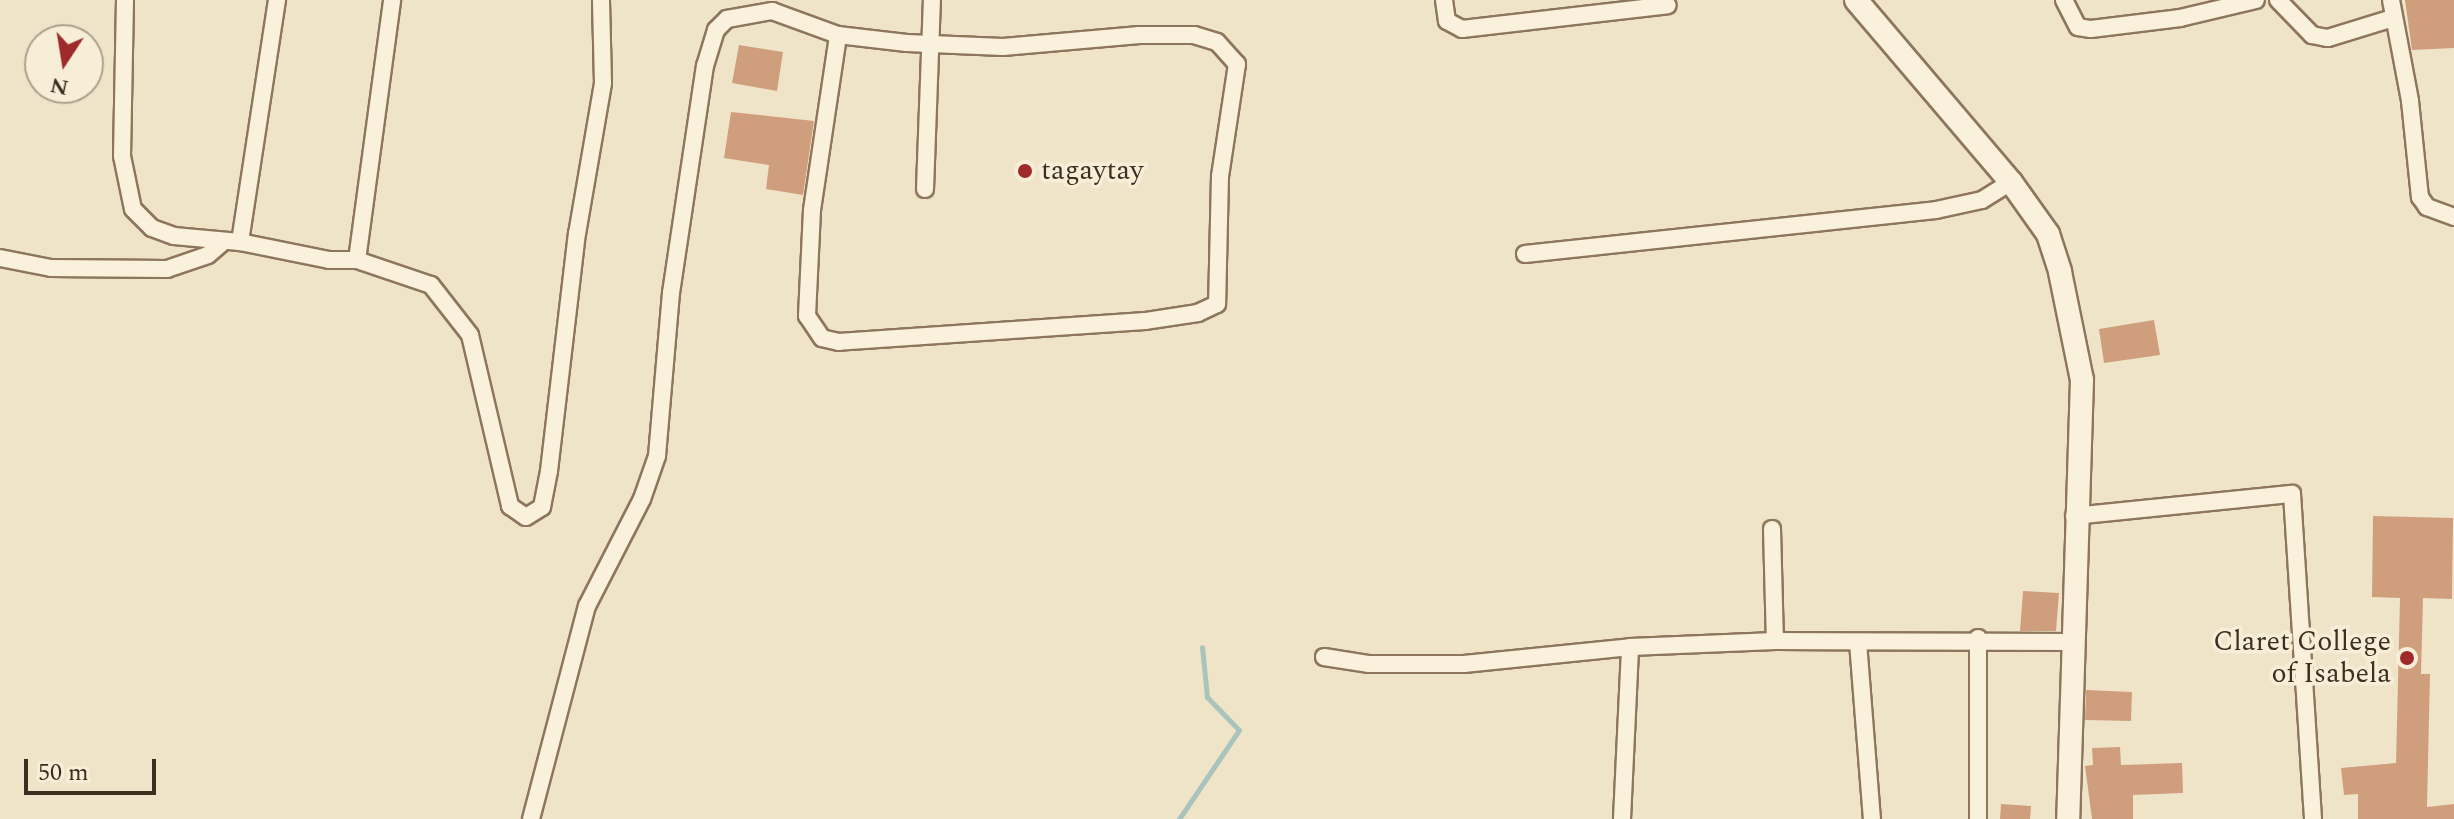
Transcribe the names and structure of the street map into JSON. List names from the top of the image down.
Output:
{
  "places": ["tagaytay", "Claret College of Isabela"],
  "scale_bar": "50 m",
  "north": "bottom"
}
